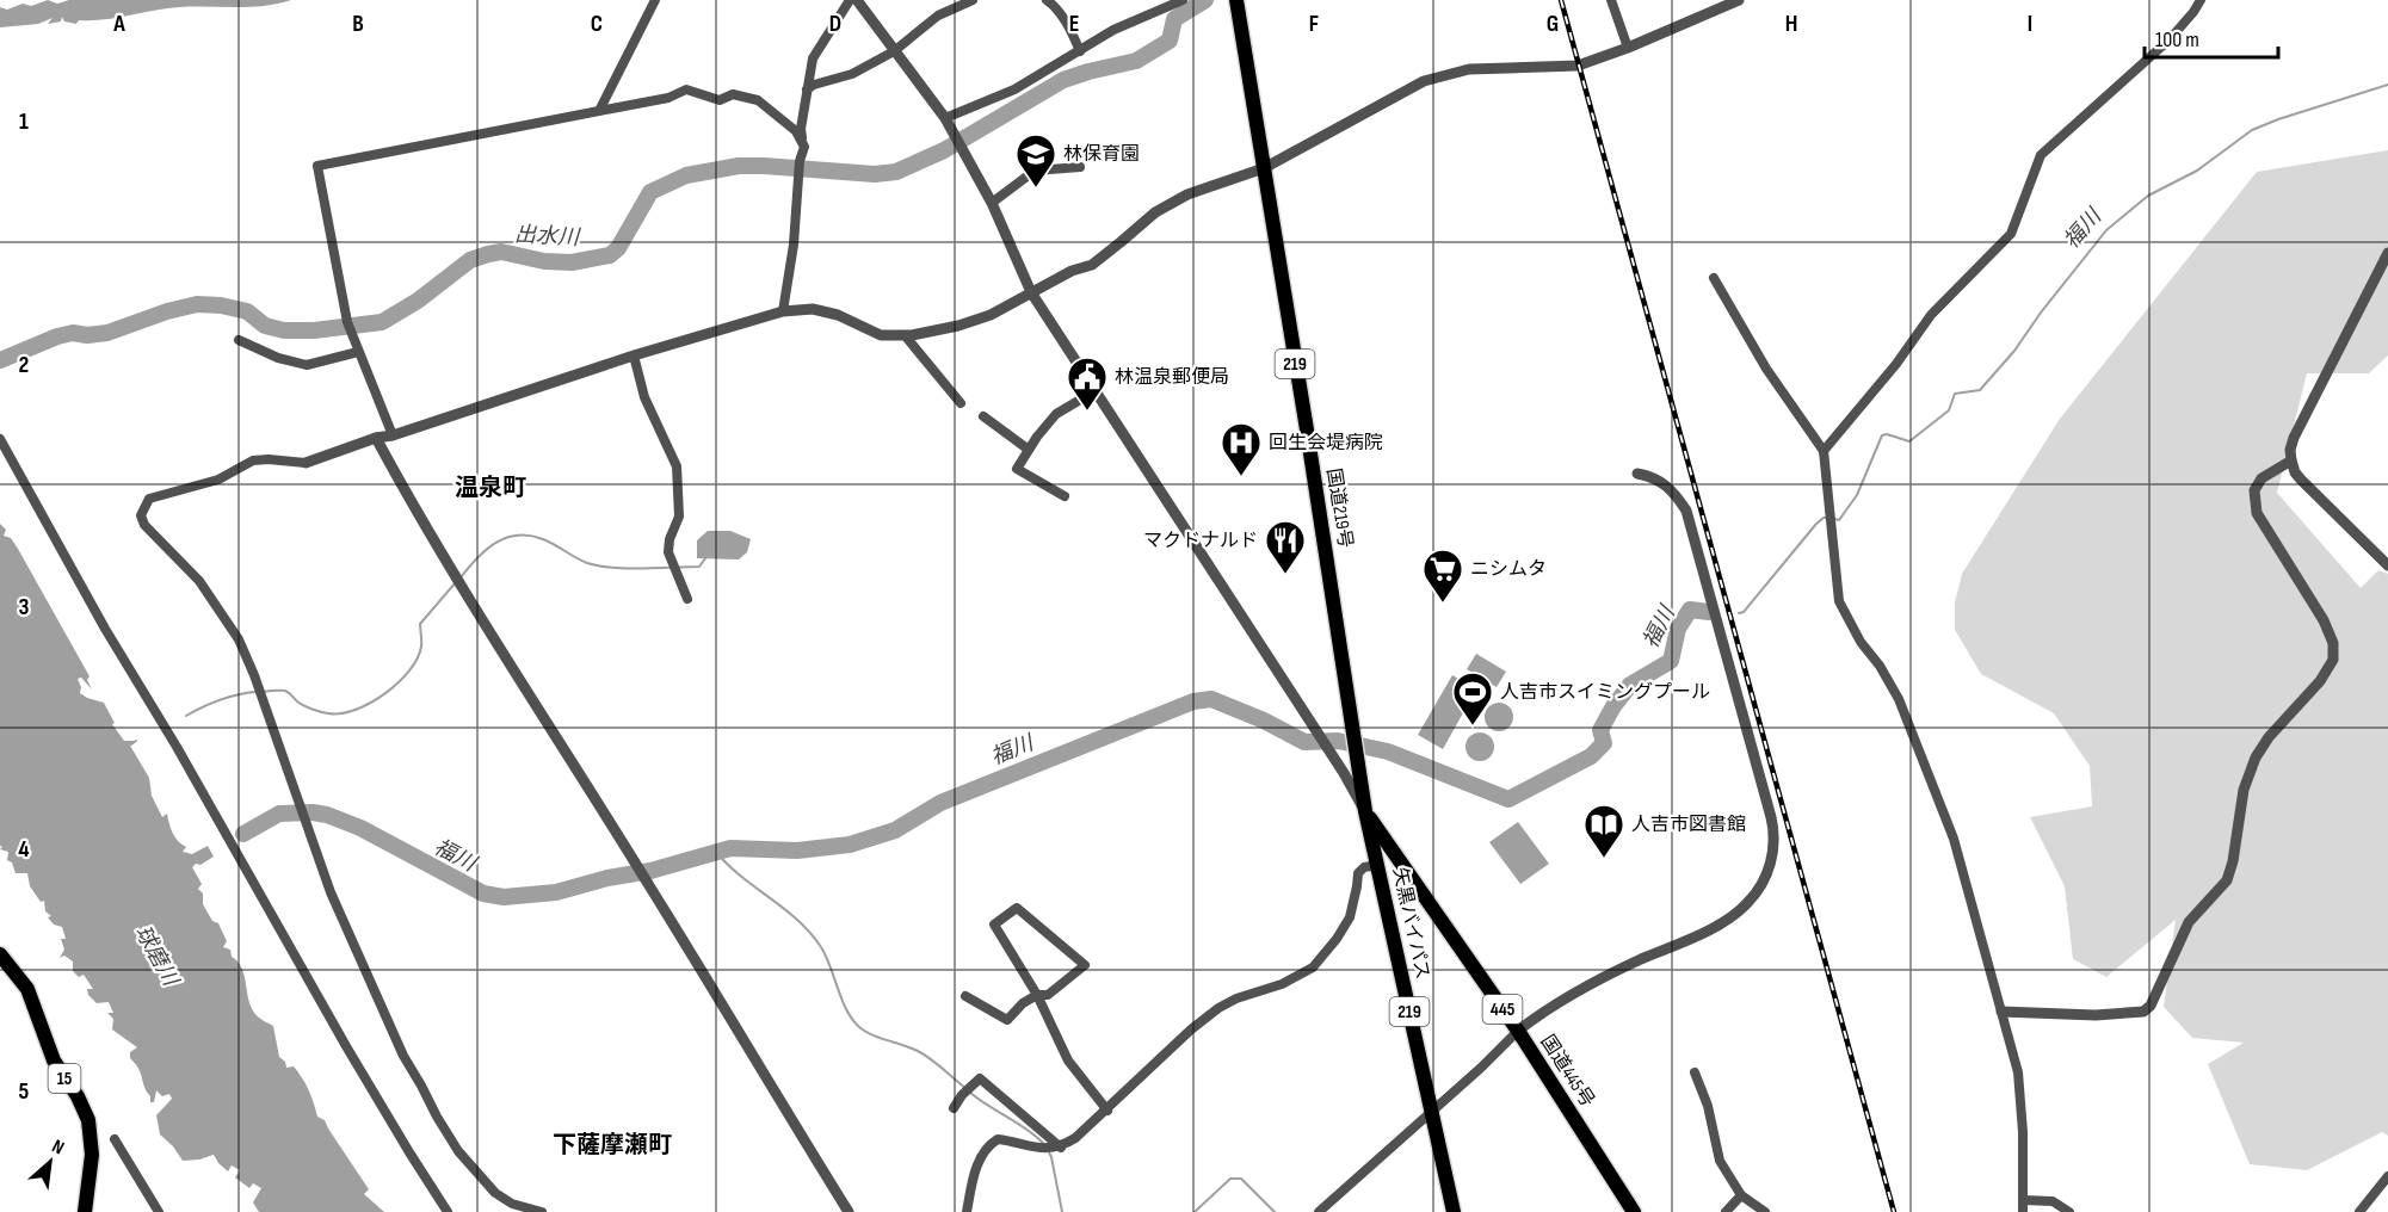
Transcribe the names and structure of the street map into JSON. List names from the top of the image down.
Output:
{
  "streets": {
    "main road": [
      "219",
      "国道219号",
      "矢黒バイパス",
      "445",
      "国道445号",
      "15"
    ]
  },
  "crossings": [
    ["国道219号", "矢黒バイパス"],
    ["国道219号", "国道445号"],
    ["矢黒バイパス", "国道445号"]
  ],
  "districts": ["温泉町", "下薩摩瀬町"],
  "water": ["福川", "出水川", "球磨川"],
  "places": {
    "school or university": ["林保育園"],
    "public building": ["林温泉郵便局"],
    "hospital": ["回生会堤病院"],
    "restaurant": ["マクドナルド"],
    "supermarket": ["ニシムタ"],
    "sports": ["人吉市スイミングプール"],
    "library": ["人吉市図書館"]
  },
  "scale_bar": "100 m",
  "north": "top right",
  "grid": {
    "columns": [
      "A",
      "B",
      "C",
      "D",
      "E",
      "F",
      "G",
      "H",
      "I"
    ],
    "rows": [
      "1",
      "2",
      "3",
      "4",
      "5"
    ]
  }
}
